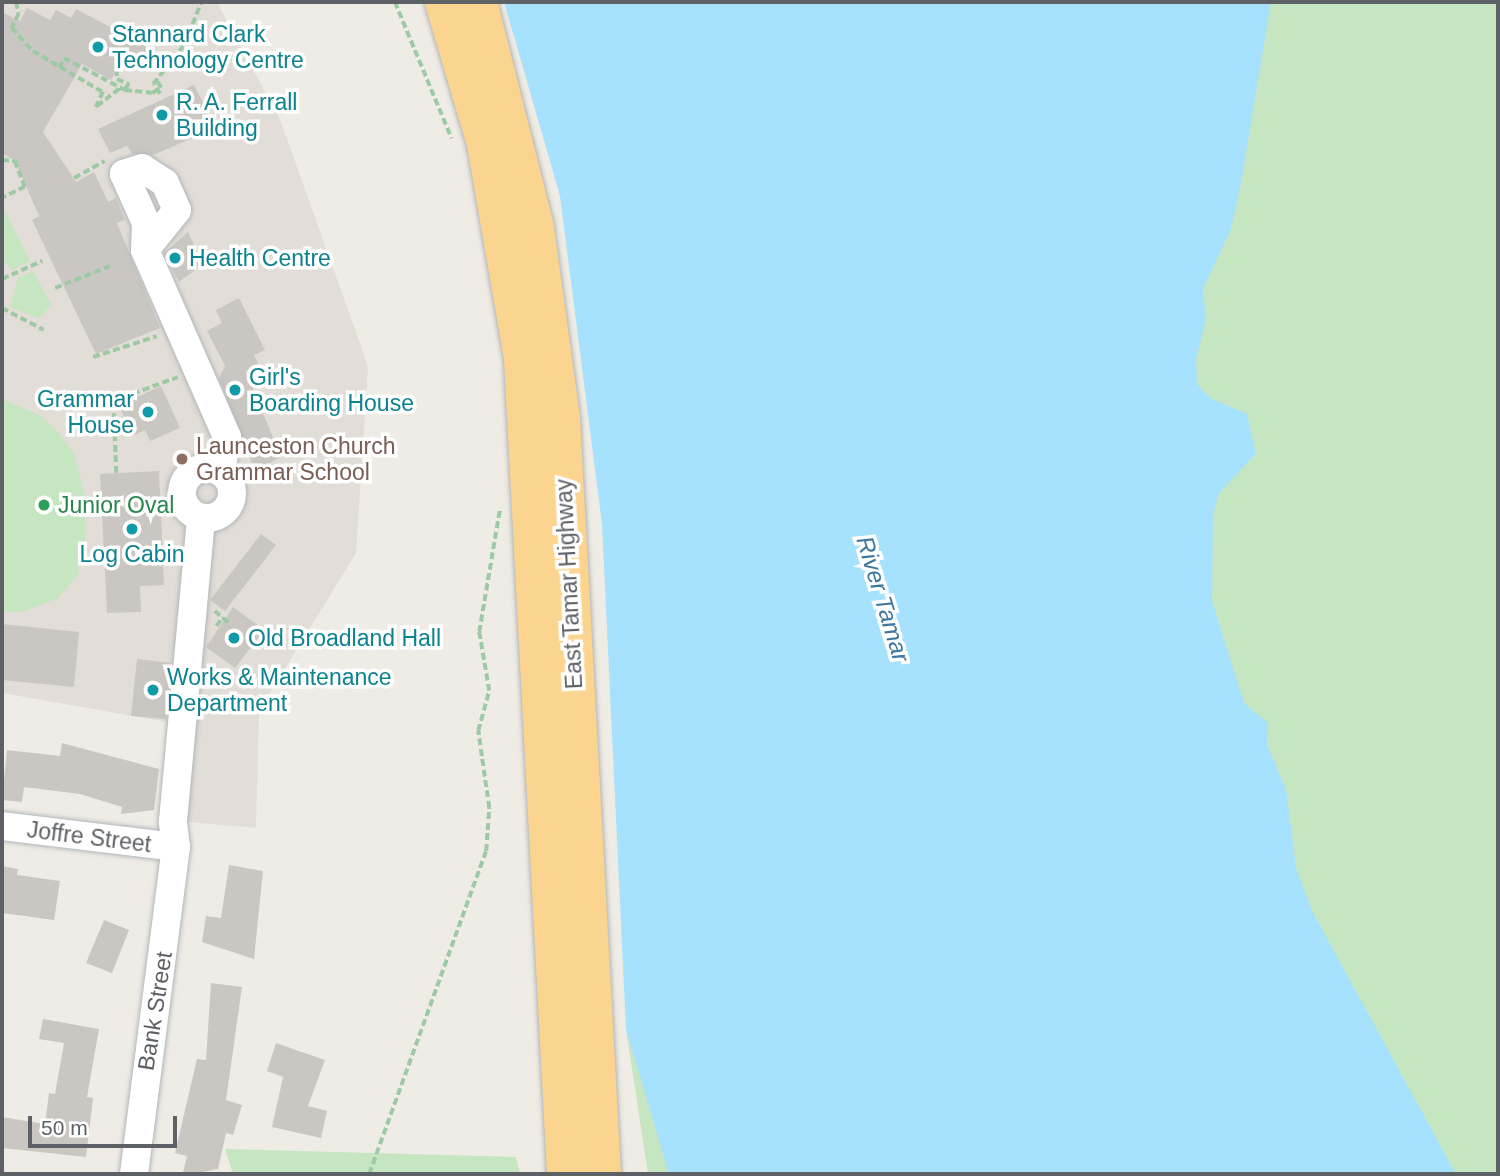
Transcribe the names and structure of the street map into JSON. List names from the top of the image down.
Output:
{
  "streets": {
    "highway": ["East Tamar Highway"],
    "street": ["Joffre Street", "Bank Street"]
  },
  "crossings": [
    ["Joffre Street", "Bank Street"]
  ],
  "water": ["River Tamar"],
  "places": [
    "Stannard Clark Technology Centre",
    "R. A. Ferrall Building",
    "Health Centre",
    "Girl's Boarding House",
    "Grammar House",
    "Launceston Church Grammar School",
    "Junior Oval",
    "Log Cabin",
    "Old Broadland Hall",
    "Works & Maintenance Department"
  ],
  "scale_bar": "50 m"
}
